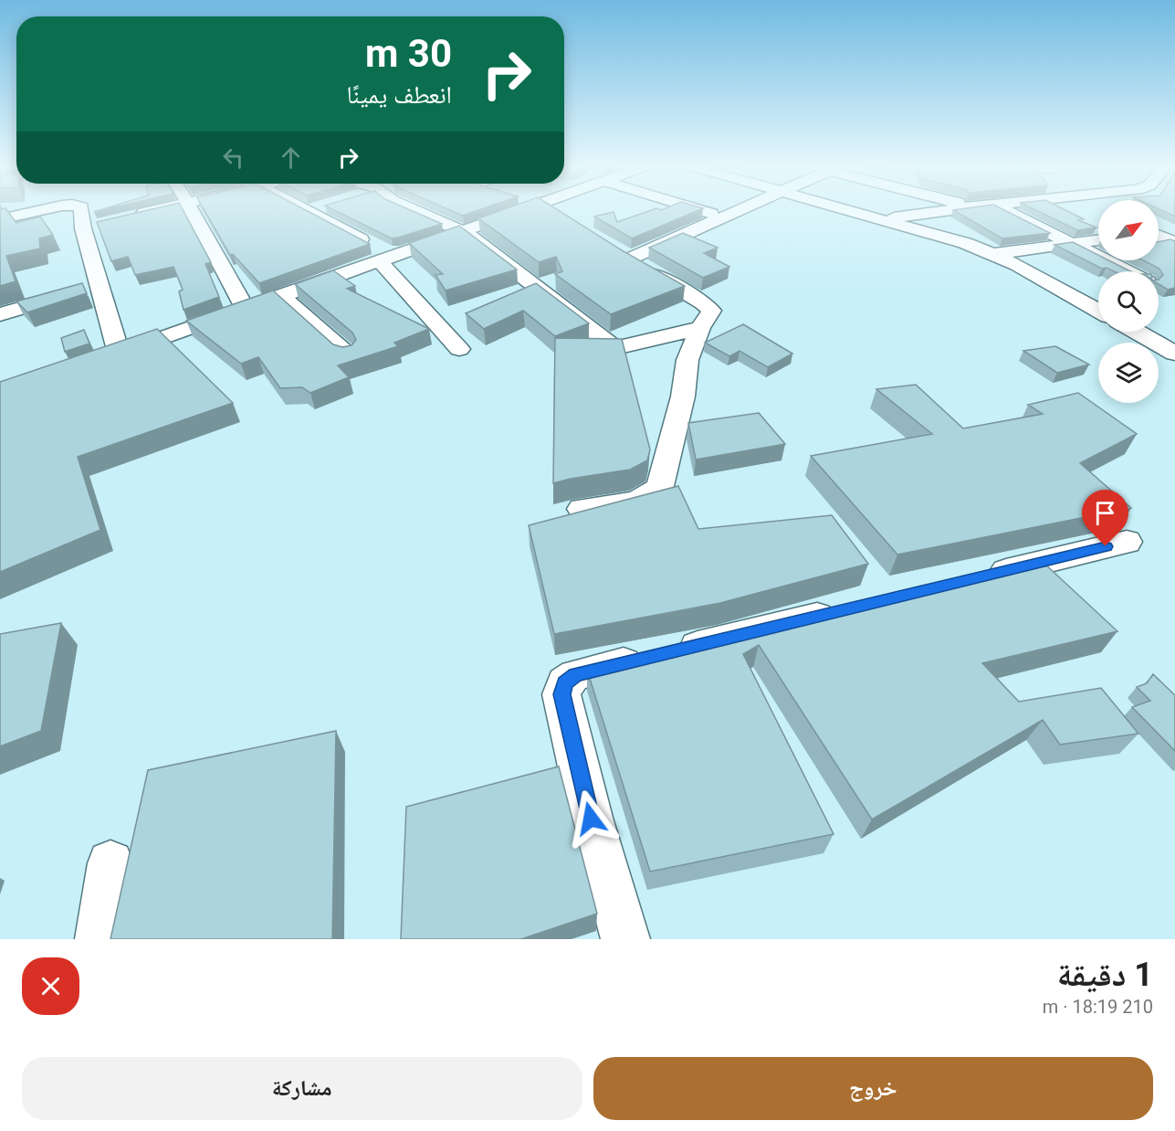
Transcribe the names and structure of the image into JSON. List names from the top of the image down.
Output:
{
  "north": "top right",
  "page": {
    "turn": ["30 m", "انعطف يمينًا"],
    "heading": ["1 دقيقة", "210 m · 18:19"],
    "buttons": ["خروج", "مشاركة"]
  }
}
